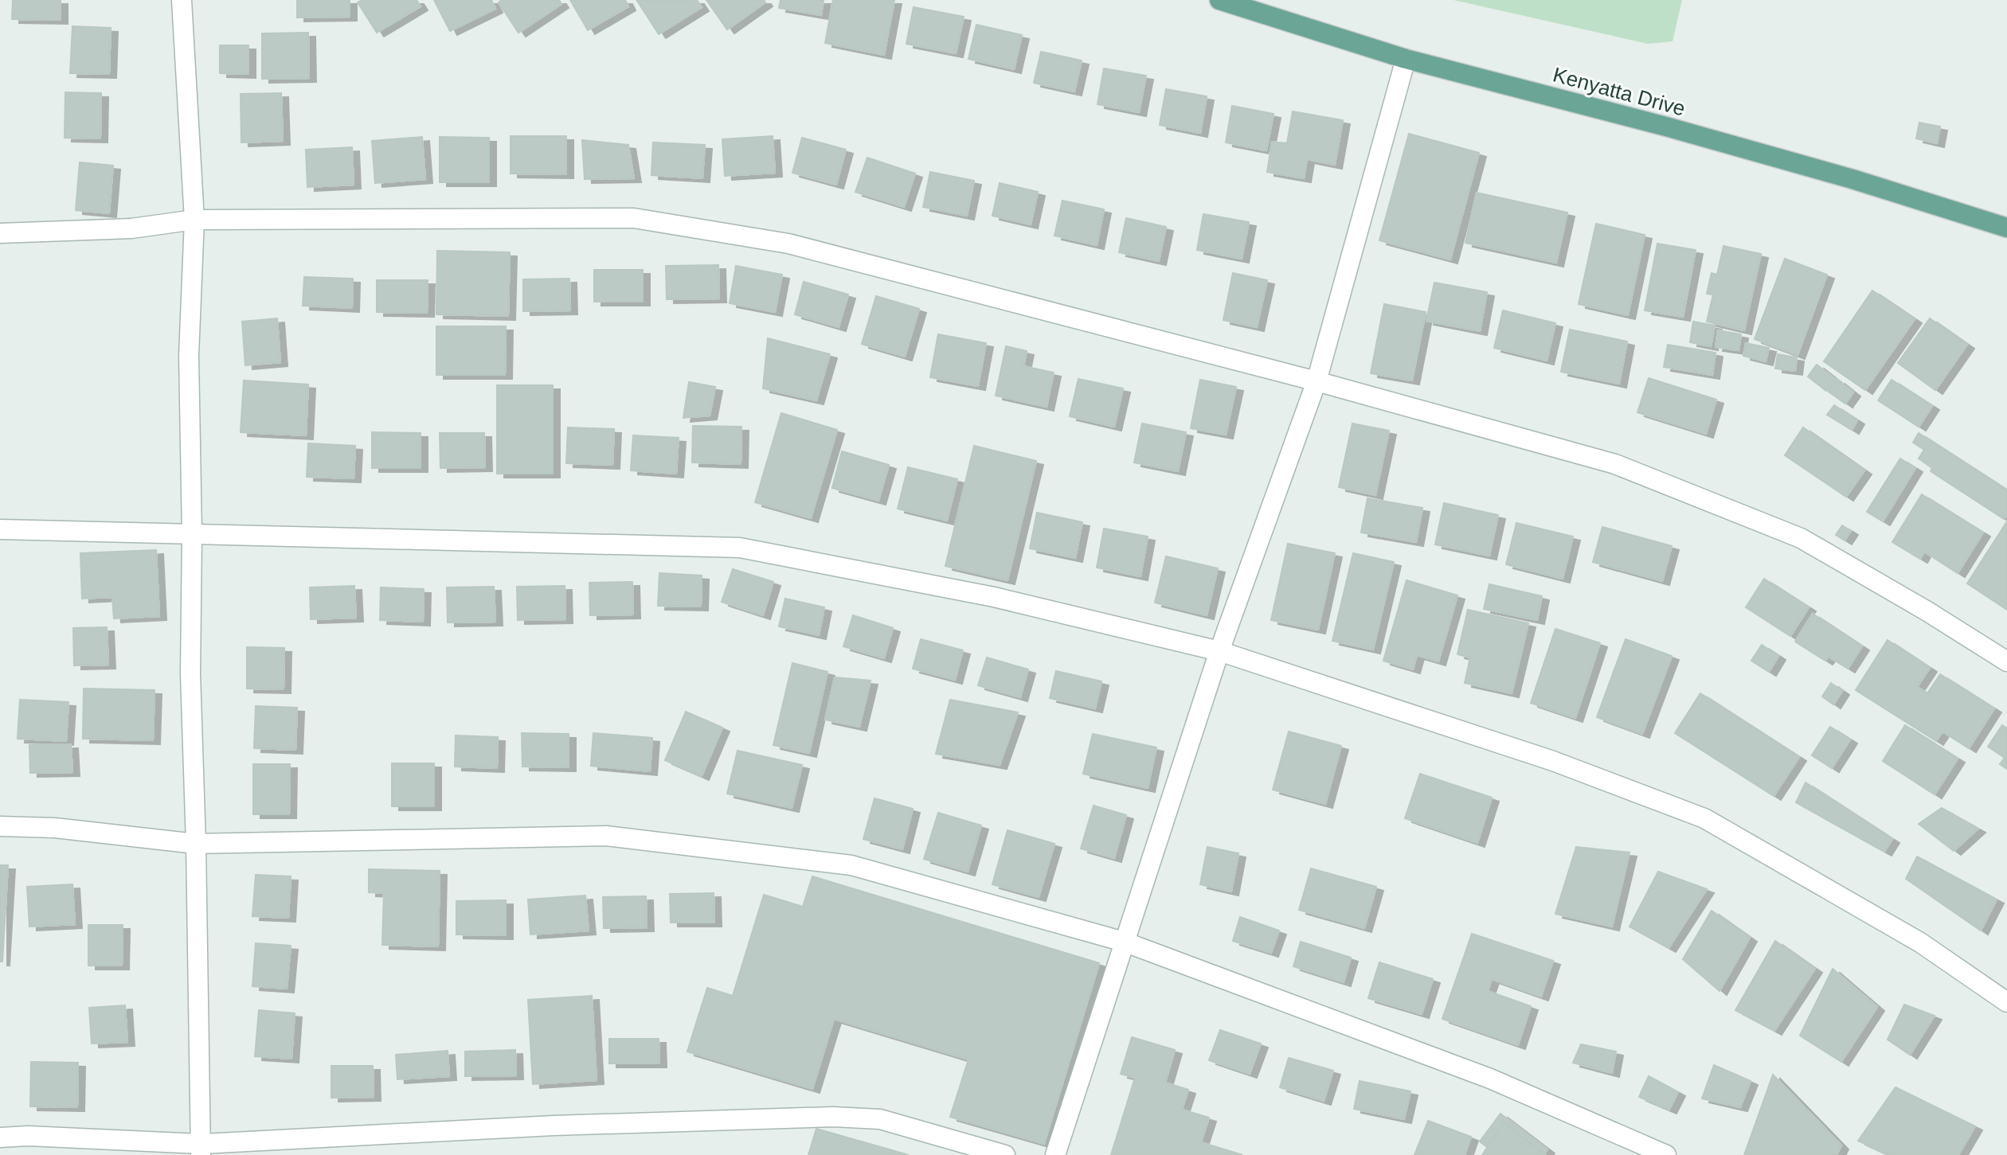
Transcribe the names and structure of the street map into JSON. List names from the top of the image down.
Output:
{
  "streets": {
    "main road": ["Kenyatta Drive"]
  }
}
